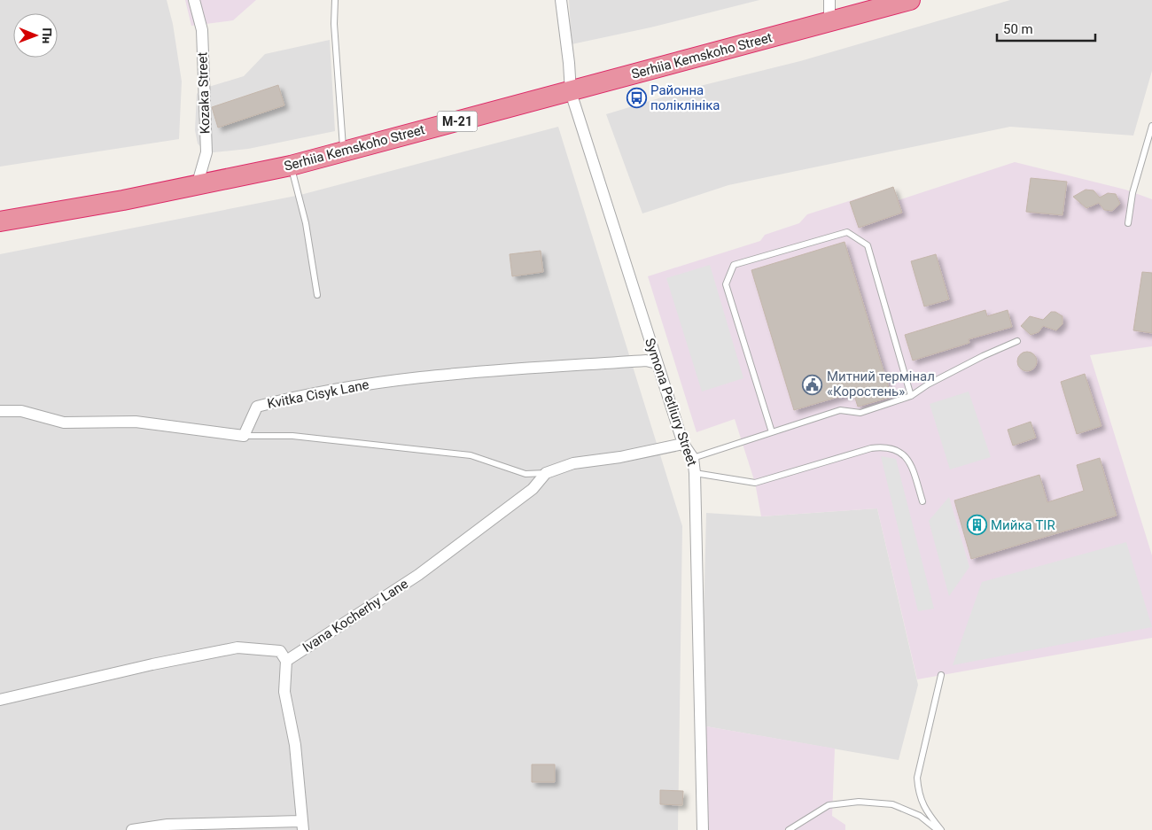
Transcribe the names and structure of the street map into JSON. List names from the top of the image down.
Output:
{
  "streets": {
    "highway": ["Serhiia Kemskoho Street", "М-21"],
    "street": [
      "Kozaka Street",
      "Kvitka Cisyk Lane",
      "Symona Petliury Street",
      "Ivana Kocherhy Lane"
    ]
  },
  "crossings": [
    ["Serhiia Kemskoho Street", "Kozaka Street"],
    ["Serhiia Kemskoho Street", "Symona Petliury Street"],
    ["Kvitka Cisyk Lane", "Symona Petliury Street"],
    ["Symona Petliury Street", "Ivana Kocherhy Lane"]
  ],
  "places": {
    "bus stop": ["Районна поліклініка"],
    "public building": ["Митний термінал «Коростень»"],
    "building": ["Мийка TIR"]
  },
  "scale_bar": "50 m",
  "north": "right"
}
